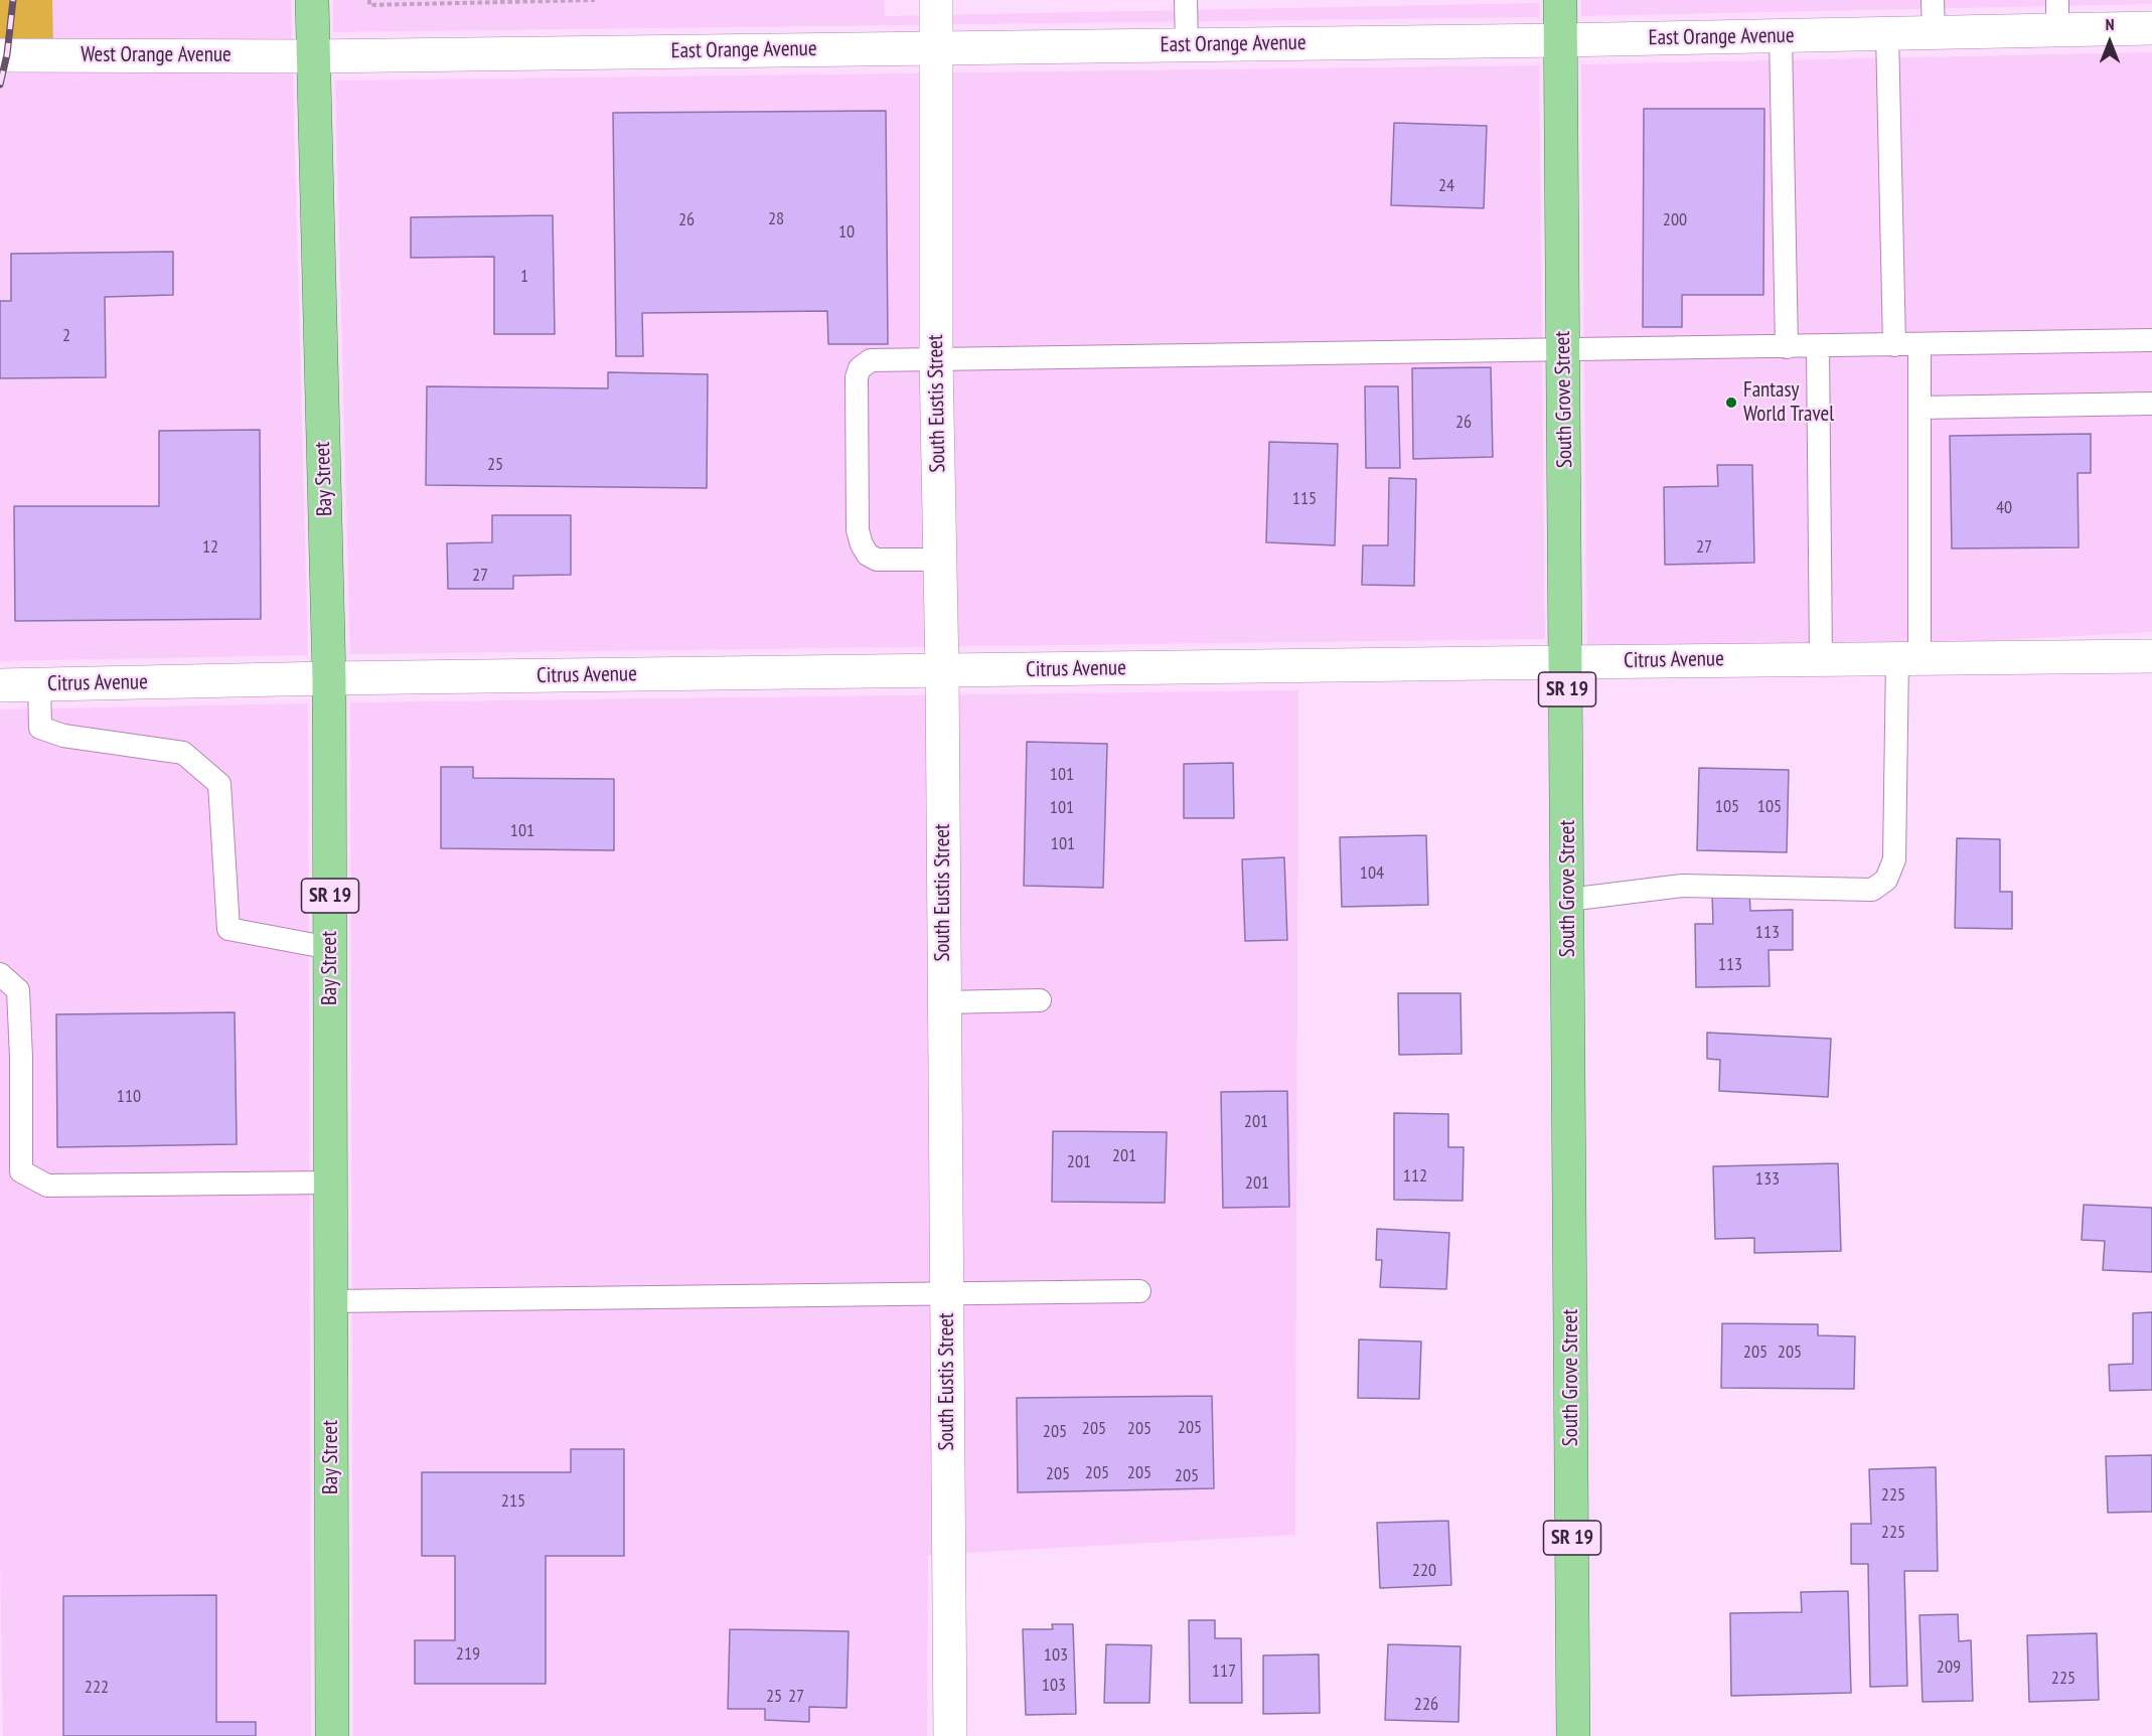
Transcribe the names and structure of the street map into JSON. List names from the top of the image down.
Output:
{
  "streets": {
    "main road": ["South Grove Street", "Bay Street", "SR 19"],
    "street": [
      "East Orange Avenue",
      "West Orange Avenue",
      "South Eustis Street",
      "Citrus Avenue"
    ]
  },
  "crossings": [
    ["East Orange Avenue", "West Orange Avenue"],
    ["East Orange Avenue", "South Grove Street"],
    ["East Orange Avenue", "South Eustis Street"],
    ["East Orange Avenue", "Bay Street"],
    ["East Orange Avenue", "SR 19"],
    ["West Orange Avenue", "Bay Street"],
    ["West Orange Avenue", "SR 19"],
    ["South Grove Street", "Citrus Avenue"],
    ["South Grove Street", "SR 19"],
    ["South Eustis Street", "Citrus Avenue"],
    ["Bay Street", "Citrus Avenue"],
    ["Bay Street", "SR 19"]
  ],
  "places": ["Fantasy World Travel"],
  "house_numbers": [
    "24",
    "28",
    "26",
    "200",
    "10",
    "1",
    "2",
    "26",
    "25",
    "115",
    "40",
    "12",
    "27",
    "27",
    "101",
    "105",
    "105",
    "101",
    "101",
    "101",
    "104",
    "113",
    "113",
    "110",
    "201",
    "201",
    "201",
    "112",
    "133",
    "201",
    "205",
    "205",
    "205",
    "205",
    "205",
    "205",
    "205",
    "205",
    "205",
    "205",
    "225",
    "215",
    "225",
    "220",
    "219",
    "103",
    "209",
    "117",
    "225",
    "103",
    "222",
    "25",
    "27",
    "226"
  ],
  "north": "top"
}
